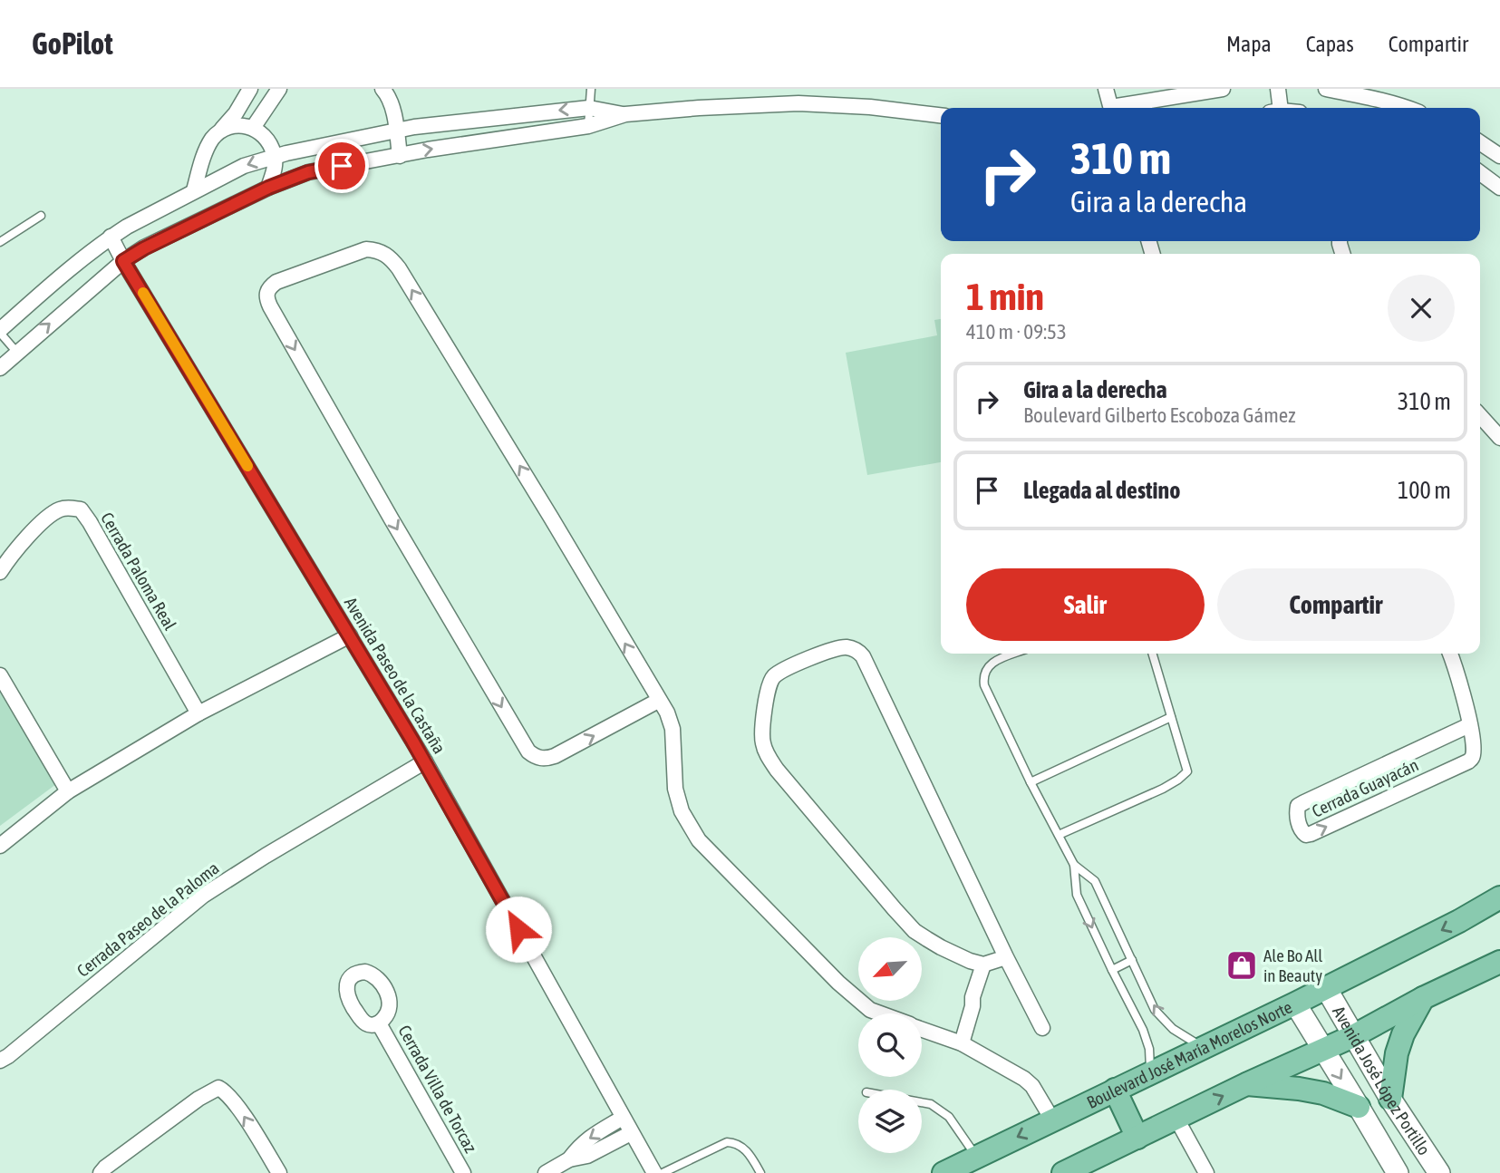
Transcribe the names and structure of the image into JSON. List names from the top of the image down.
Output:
{
  "streets": {
    "main road": ["Boulevard José María Morelos Norte", "Avenida José López Portillo"],
    "street": [
      "Cerrada Paloma Real",
      "Avenida Paseo de la Castaña",
      "Cerrada Guayacán",
      "Cerrada Paseo de la Paloma",
      "Cerrada Villa de Torcaz"
    ]
  },
  "crossings": [
    ["Avenida Paseo de la Castaña", "Cerrada Paseo de la Paloma"],
    ["Boulevard José María Morelos Norte", "Avenida José López Portillo"]
  ],
  "places": {
    "shop": ["Ale Bo All in Beauty"]
  },
  "north": "bottom left",
  "page": {
    "header": "GoPilot",
    "nav": ["Mapa", "Capas", "Compartir"],
    "turn": ["310 m", "Gira a la derecha"],
    "heading": ["1 min", "410 m · 09:53"],
    "list": [
      {
        "name": "Gira a la derecha",
        "note": "Boulevard Gilberto Escoboza Gámez",
        "value": "310 m"
      },
      {
        "name": "Llegada al destino",
        "value": "100 m"
      }
    ],
    "buttons": ["Salir", "Compartir"]
  }
}
